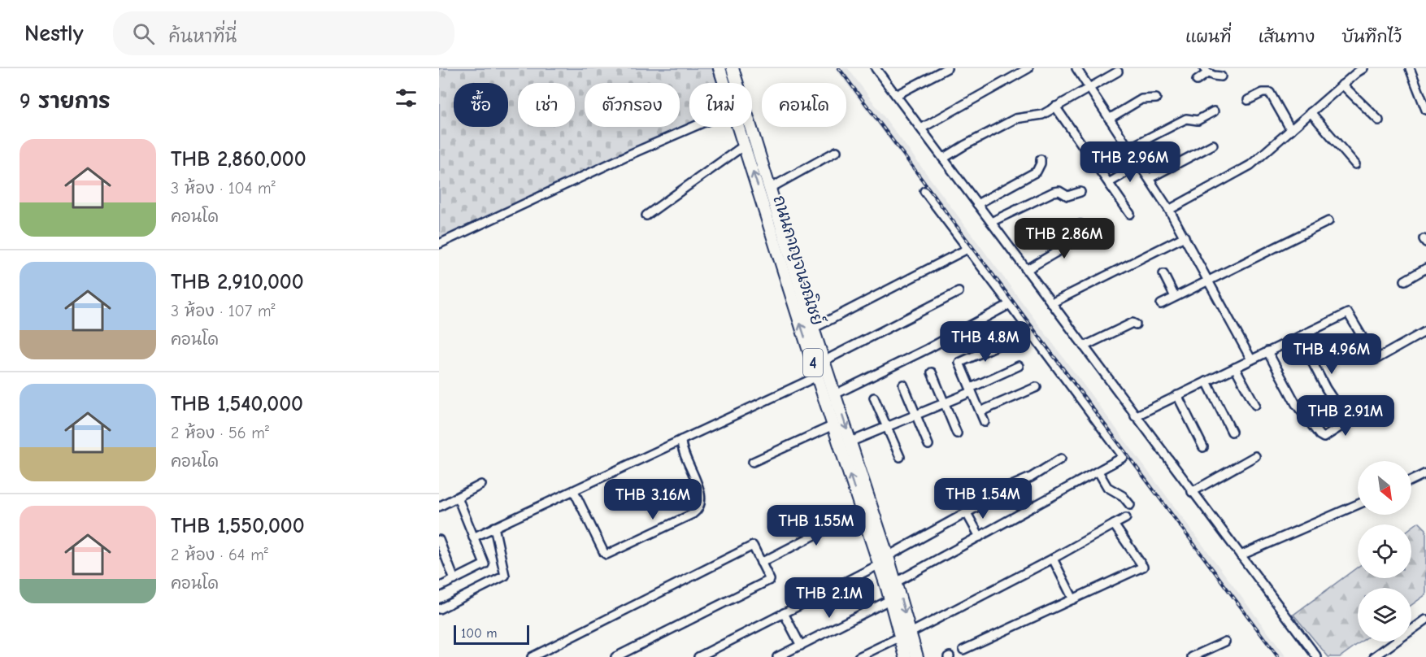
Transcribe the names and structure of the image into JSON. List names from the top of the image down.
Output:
{
  "streets": {
    "highway": ["ถนนกาญจนวณิชย์", "4"]
  },
  "scale_bar": "100 m",
  "north": "bottom right",
  "page": {
    "header": "Nestly",
    "search": "ค้นหาที่นี่",
    "nav": ["แผนที่", "เส้นทาง", "บันทึกไว้"],
    "heading": "9 รายการ",
    "chip": [
      "ซื้อ",
      "เช่า",
      "ตัวกรอง",
      "ใหม่",
      "คอนโด"
    ],
    "list": [
      {
        "name": "THB 2,860,000",
        "note": "3 ห้อง · 104 m² · คอนโด"
      },
      {
        "name": "THB 2,910,000",
        "note": "3 ห้อง · 107 m² · คอนโด"
      },
      {
        "name": "THB 1,540,000",
        "note": "2 ห้อง · 56 m² · คอนโด"
      },
      {
        "name": "THB 1,550,000",
        "note": "2 ห้อง · 64 m² · คอนโด"
      }
    ],
    "price": [
      "THB 2.96M",
      "THB 2.86M",
      "THB 4.8M",
      "THB 4.96M",
      "THB 2.91M",
      "THB 1.54M",
      "THB 3.16M",
      "THB 1.55M",
      "THB 2.1M"
    ],
    "scale": "100 m"
  }
}
